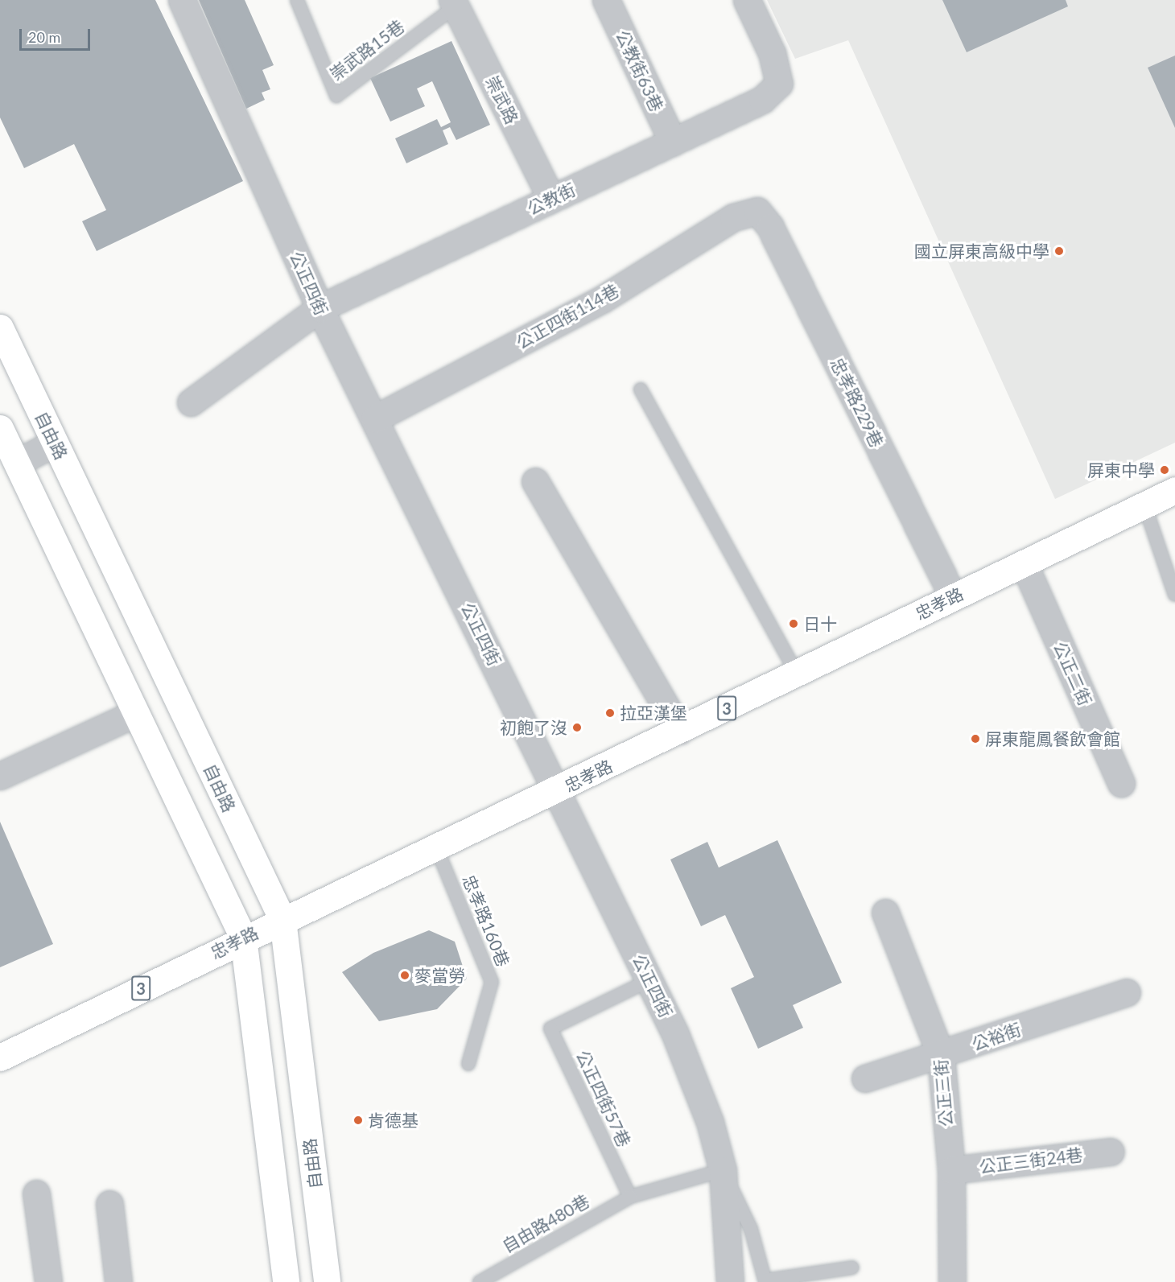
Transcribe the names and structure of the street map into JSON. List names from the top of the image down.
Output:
{
  "streets": {
    "street": [
      "公教街63巷",
      "崇武路",
      "公教街",
      "公正四街",
      "公正四街114巷",
      "忠孝路229巷",
      "自由路",
      "忠孝路",
      "公正二街",
      "3",
      "公裕街",
      "公正三街",
      "公正三街24巷"
    ],
    "lane": [
      "崇武路15巷",
      "忠孝路160巷",
      "公正四街57巷",
      "自由路480巷"
    ]
  },
  "crossings": [
    ["崇武路15巷", "崇武路"],
    ["公教街63巷", "公教街"],
    ["崇武路", "公教街"],
    ["公教街", "公正四街"],
    ["公正四街", "公正四街114巷"],
    ["公正四街", "忠孝路"],
    ["公正四街", "公正四街57巷"],
    ["公正四街114巷", "忠孝路229巷"],
    ["忠孝路229巷", "忠孝路"],
    ["自由路", "忠孝路"],
    ["忠孝路", "公正二街"],
    ["忠孝路", "忠孝路160巷"],
    ["公裕街", "公正三街"],
    ["公正三街", "公正三街24巷"],
    ["公正四街57巷", "自由路480巷"]
  ],
  "places": [
    "國立屏東高級中學",
    "屏東中學",
    "日十",
    "拉亞漢堡",
    "初飽了沒",
    "屏東龍鳳餐飲會館",
    "麥當勞",
    "肯德基"
  ],
  "scale_bar": "20 m"
}
